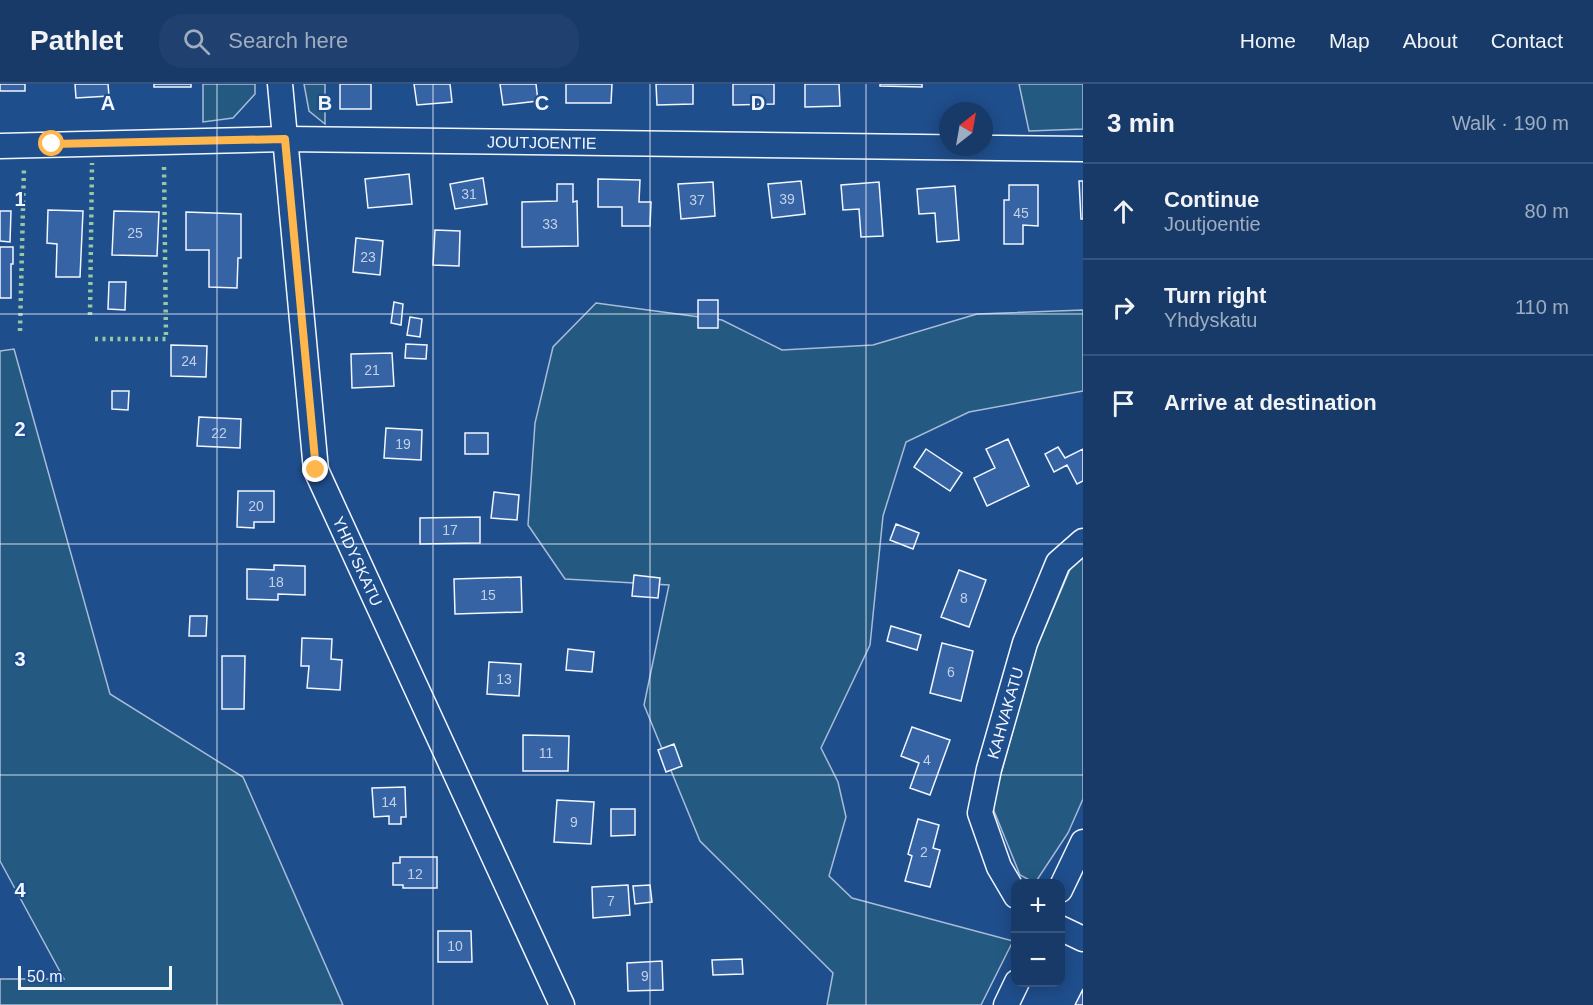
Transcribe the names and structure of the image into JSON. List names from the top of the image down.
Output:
{
  "streets": {
    "street": ["JOUTJOENTIE", "YHDYSKATU", "KAHVAKATU"]
  },
  "crossings": [
    ["JOUTJOENTIE", "YHDYSKATU"]
  ],
  "house_numbers": [
    "31",
    "39",
    "37",
    "45",
    "33",
    "25",
    "23",
    "24",
    "21",
    "22",
    "19",
    "20",
    "17",
    "18",
    "15",
    "8",
    "6",
    "13",
    "11",
    "4",
    "14",
    "9",
    "2",
    "12",
    "7",
    "10",
    "9"
  ],
  "scale_bar": "50 m",
  "north": "top right",
  "page": {
    "header": "Pathlet",
    "search": "Search here",
    "nav": [
      "Home",
      "Map",
      "About",
      "Contact"
    ],
    "heading": ["3 min", "Walk · 190 m"],
    "list": [
      ["Continue", "Joutjoentie", "80 m"],
      ["Turn right", "Yhdyskatu", "110 m"],
      "Arrive at destination"
    ],
    "map_buttons": ["+", "−"],
    "scale": "50 m"
  },
  "grid": {
    "columns": [
      "A",
      "B",
      "C",
      "D"
    ],
    "rows": [
      "1",
      "2",
      "3",
      "4"
    ]
  }
}
